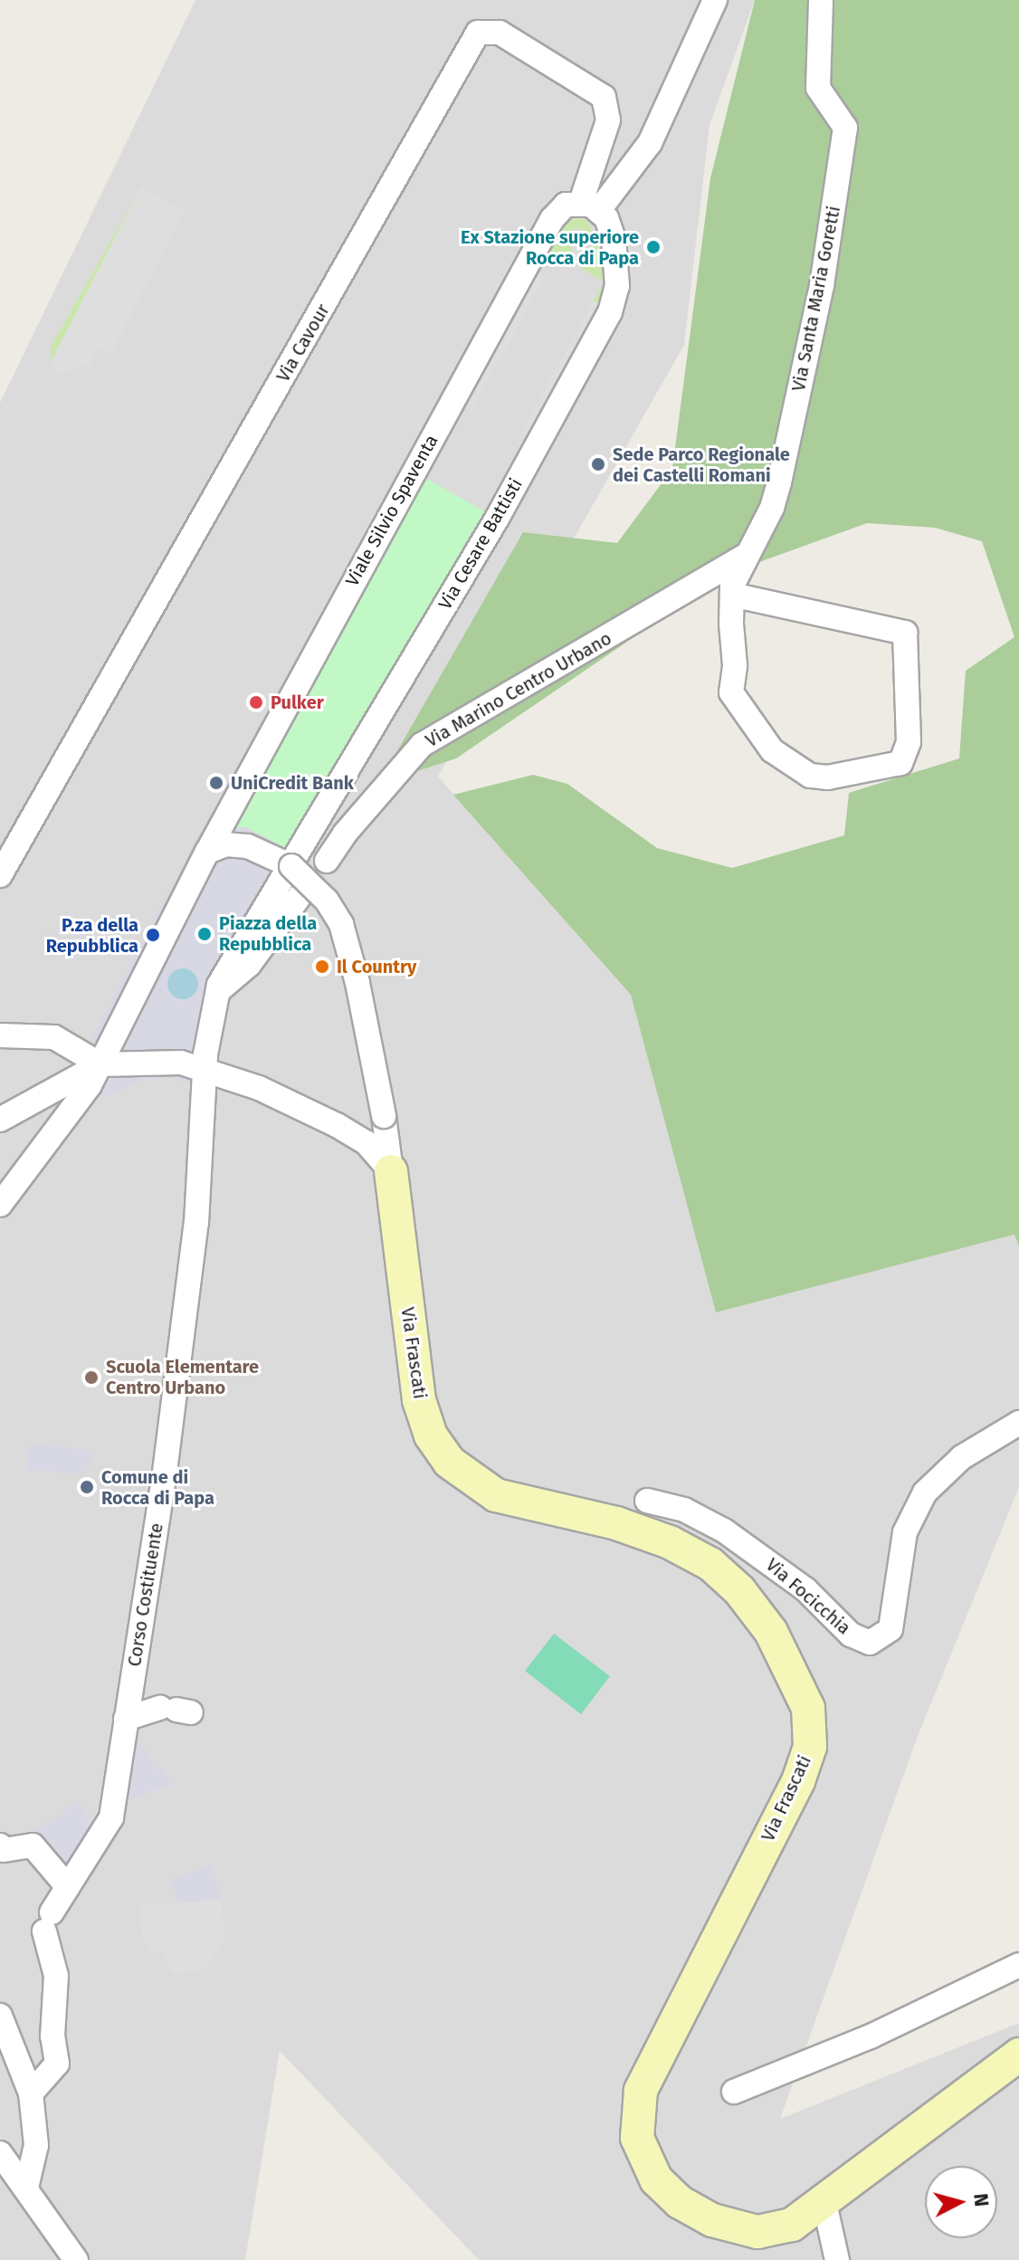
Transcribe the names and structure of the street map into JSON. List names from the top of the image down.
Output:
{
  "streets": {
    "main road": ["Via Frascati"],
    "street": [
      "Via Santa Maria Goretti",
      "Via Cavour",
      "Viale Silvio Spaventa",
      "Via Cesare Battisti",
      "Via Marino Centro Urbano",
      "Corso Costituente",
      "Via Focicchia"
    ]
  },
  "crossings": [
    ["Via Santa Maria Goretti", "Via Marino Centro Urbano"],
    ["Via Cavour", "Viale Silvio Spaventa"],
    ["Via Cavour", "Via Cesare Battisti"],
    ["Viale Silvio Spaventa", "Via Cesare Battisti"]
  ],
  "places": [
    "Ex Stazione superiore Rocca di Papa",
    "Sede Parco Regionale dei Castelli Romani",
    "Pulker",
    "UniCredit Bank",
    "Piazza della Repubblica",
    "P.za della Repubblica",
    "Il Country",
    "Scuola Elementare Centro Urbano",
    "Comune di Rocca di Papa"
  ],
  "north": "right"
}
